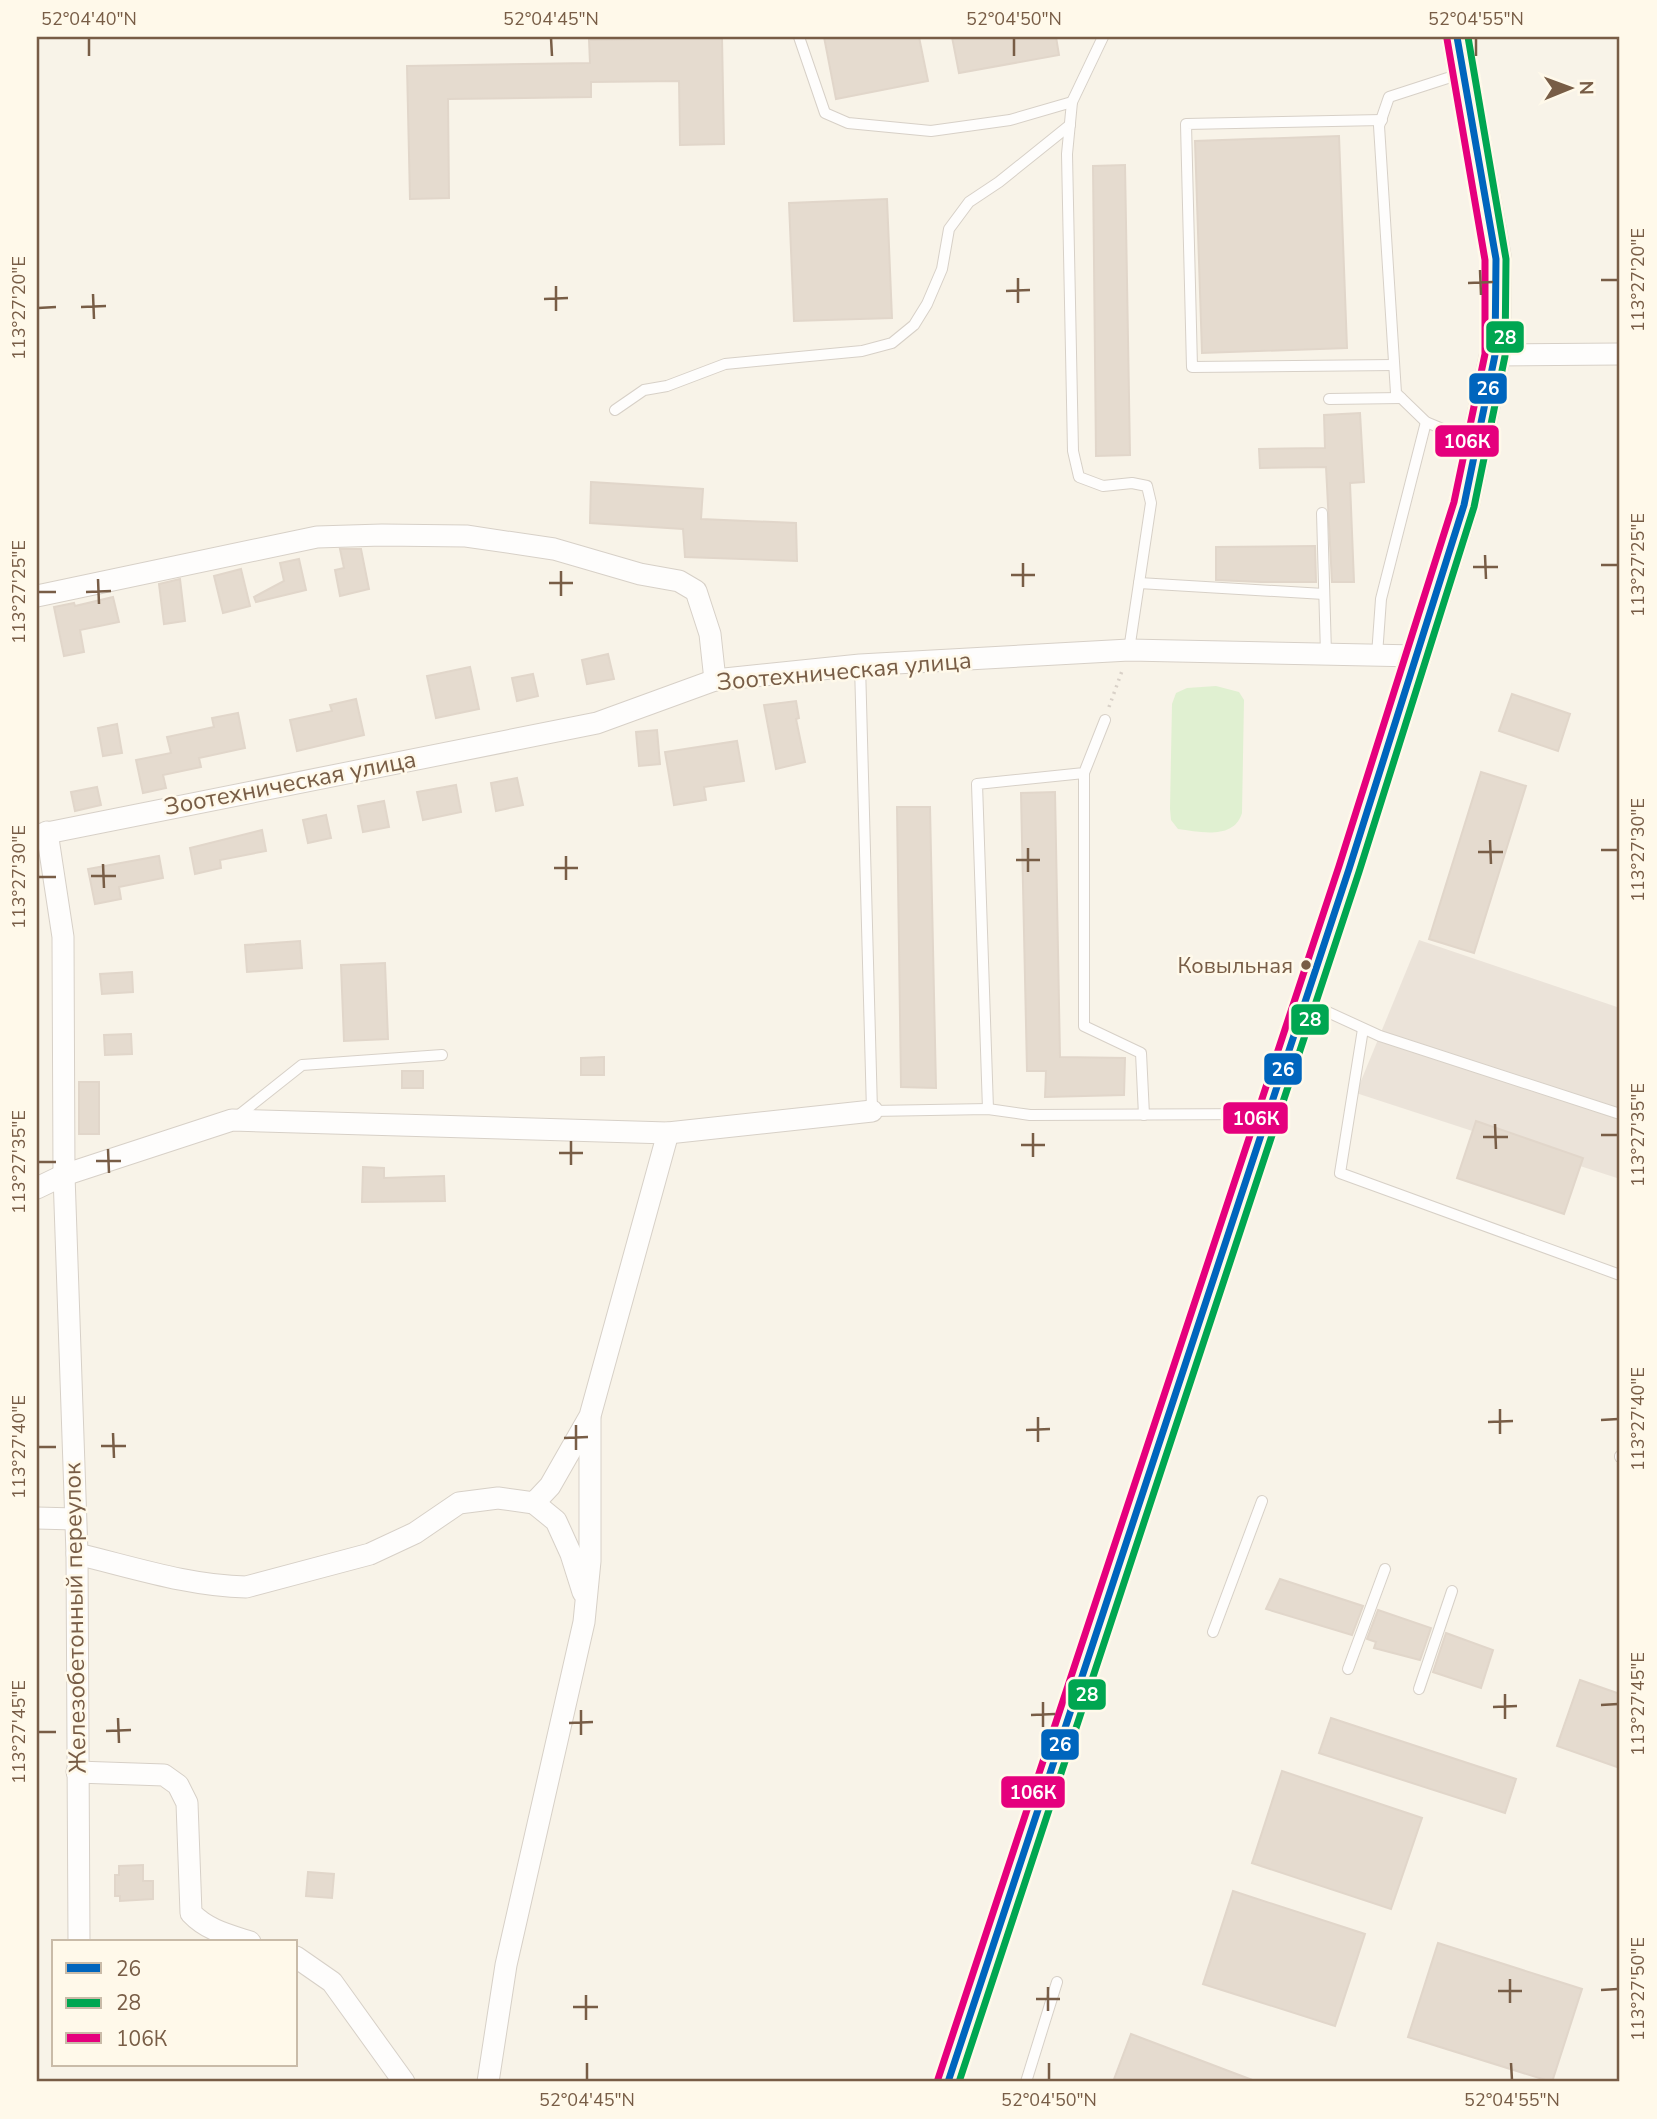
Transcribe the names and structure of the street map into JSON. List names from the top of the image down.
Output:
{
  "streets": {
    "street": ["Зоотехническая улица", "Железобетонный переулок"]
  },
  "crossings": [
    ["Зоотехническая улица", "Железобетонный переулок"]
  ],
  "places": ["Ковыльная"],
  "lines": ["transit line 26", "transit line 28", "transit line 106К"],
  "legend": ["26", "28", "106К"],
  "north": "right",
  "coordinates": [
    "52°04'40\"N",
    "52°04'45\"N",
    "52°04'50\"N",
    "52°04'55\"N",
    "113°27'20\"E",
    "113°27'25\"E",
    "113°27'30\"E",
    "113°27'35\"E",
    "113°27'40\"E",
    "113°27'45\"E",
    "113°27'50\"E"
  ]
}
